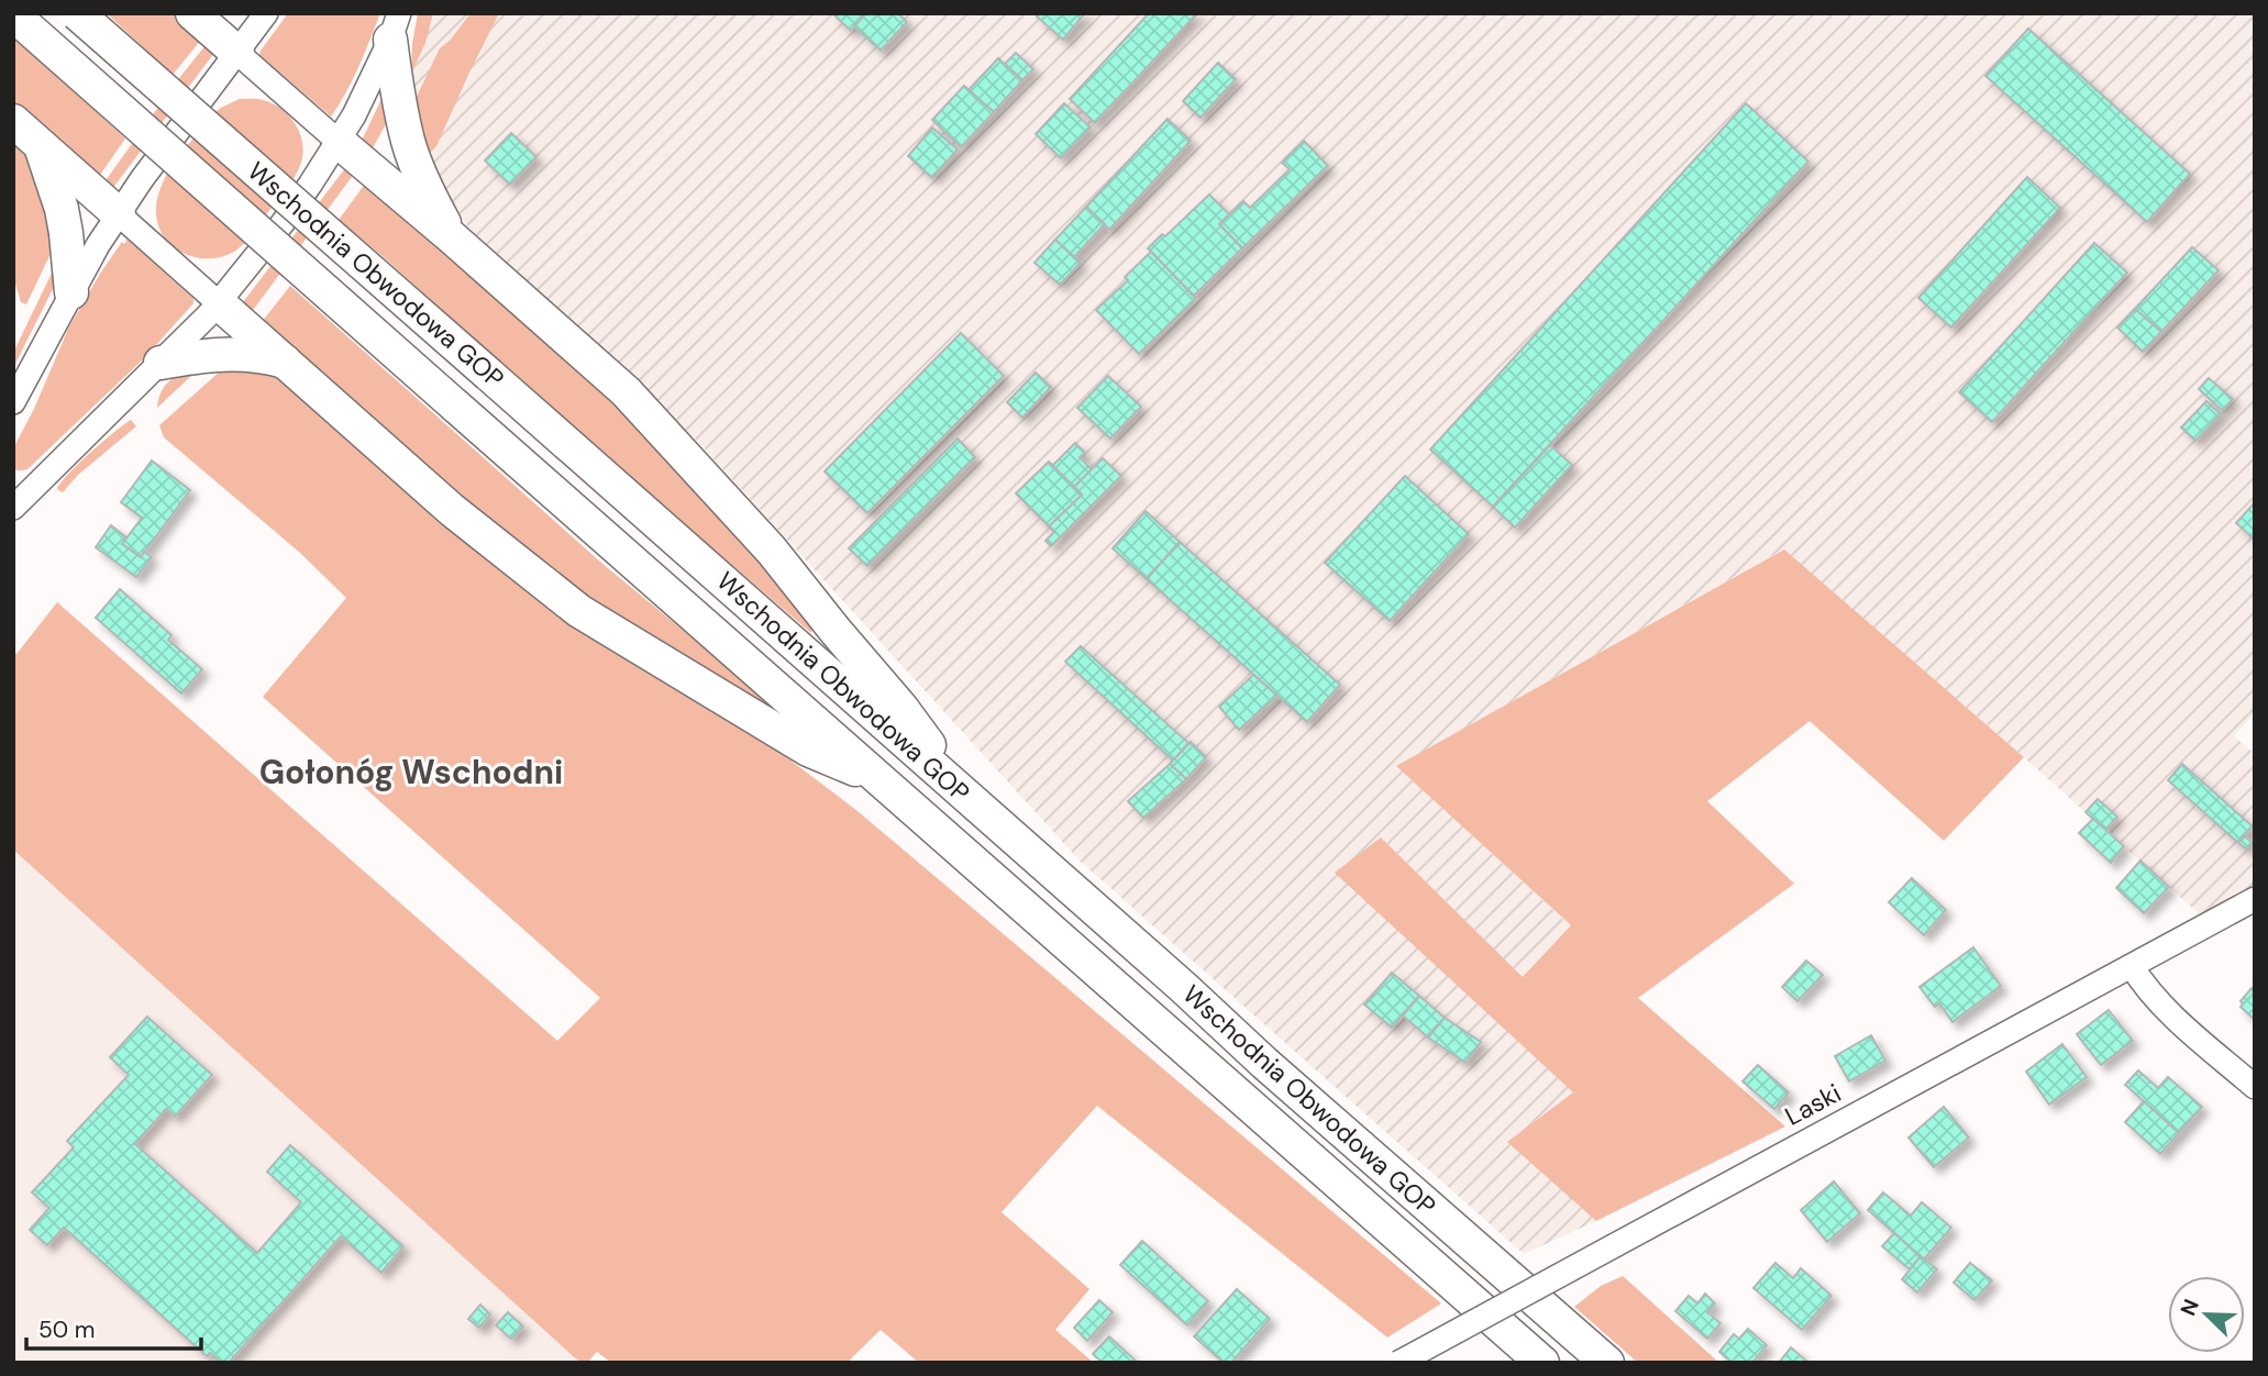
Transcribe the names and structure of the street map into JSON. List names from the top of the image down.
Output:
{
  "streets": {
    "highway": ["Wschodnia Obwodowa GOP"],
    "street": ["Laski"]
  },
  "districts": ["Gołonóg Wschodni"],
  "scale_bar": "50 m",
  "north": "top left"
}
